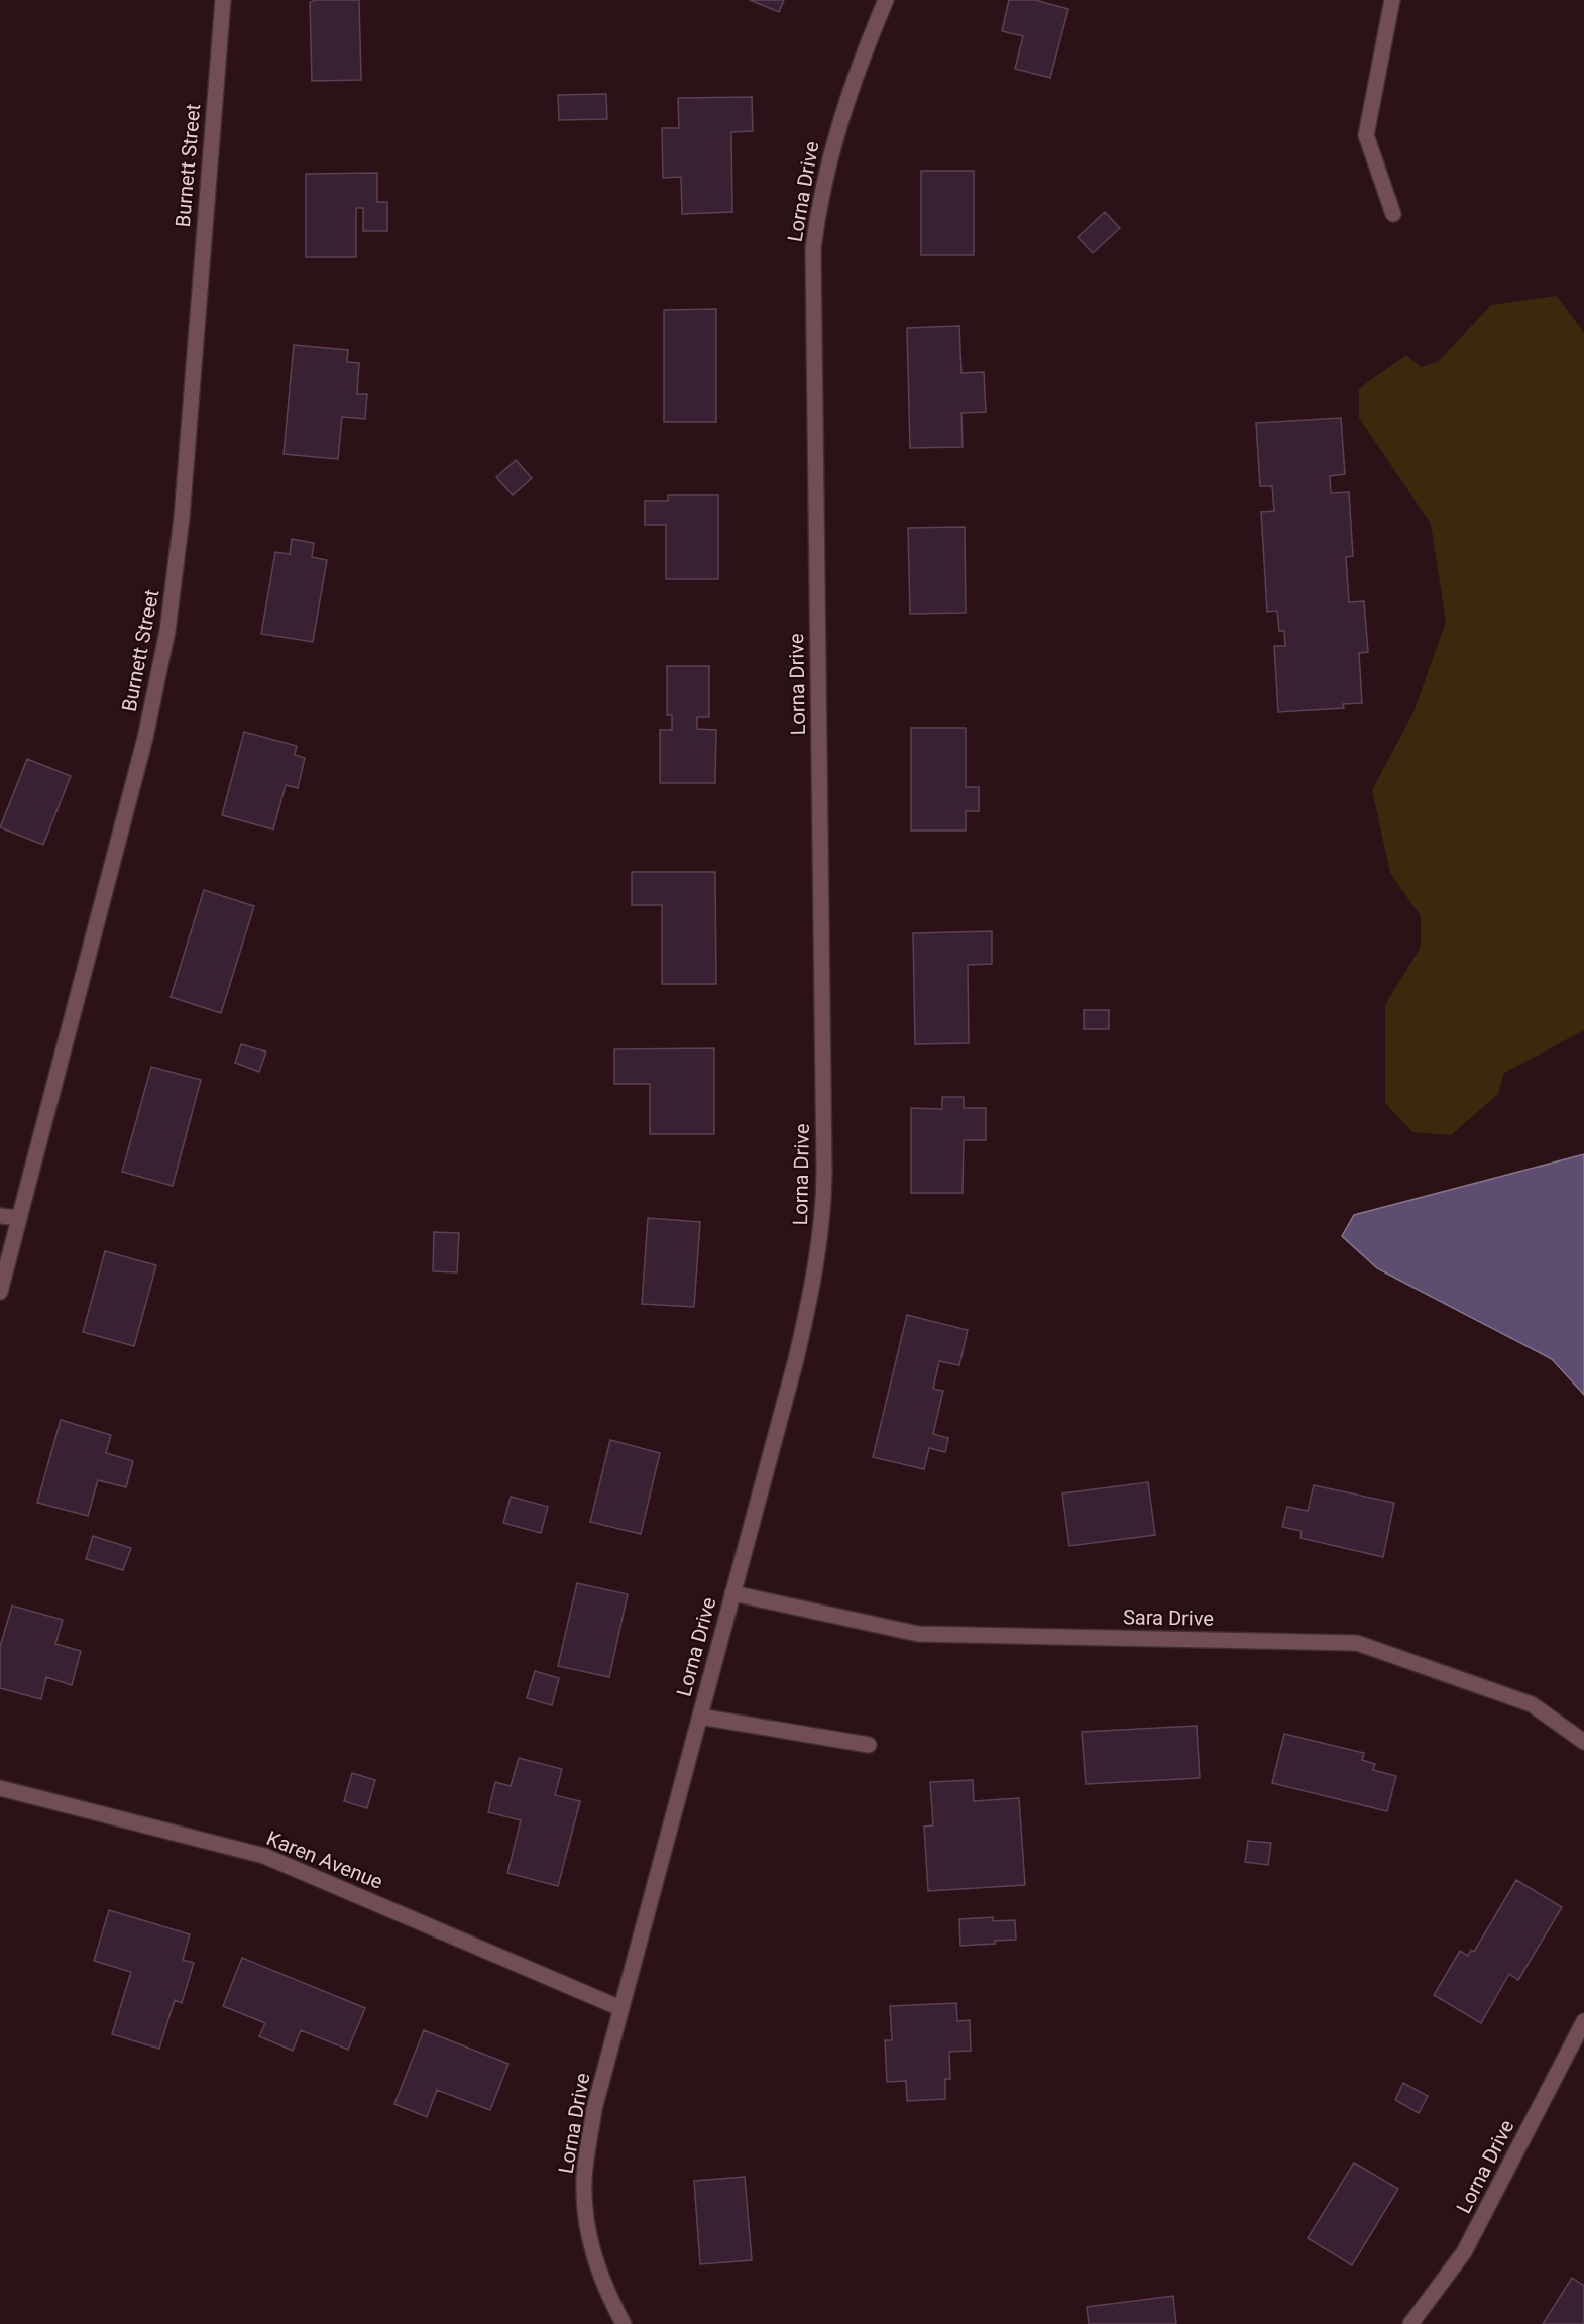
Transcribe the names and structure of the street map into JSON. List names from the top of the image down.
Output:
{
  "streets": {
    "street": [
      "Burnett Street",
      "Lorna Drive",
      "Sara Drive",
      "Karen Avenue"
    ]
  },
  "crossings": [
    ["Lorna Drive", "Sara Drive"],
    ["Lorna Drive", "Karen Avenue"]
  ]
}
